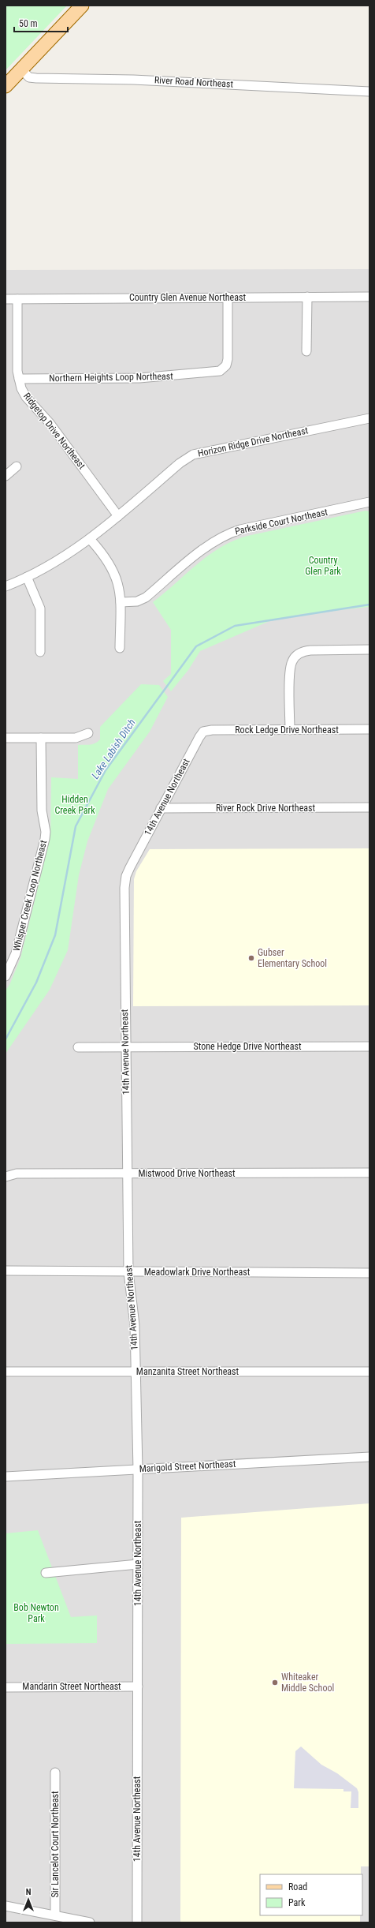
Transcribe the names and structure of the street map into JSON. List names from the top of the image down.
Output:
{
  "streets": {
    "street": [
      "River Road Northeast",
      "Country Glen Avenue Northeast",
      "Northern Heights Loop Northeast",
      "Ridgetop Drive Northeast",
      "Horizon Ridge Drive Northeast",
      "Parkside Court Northeast",
      "Rock Ledge Drive Northeast",
      "14th Avenue Northeast",
      "River Rock Drive Northeast",
      "Whisper Creek Loop Northeast",
      "Stone Hedge Drive Northeast",
      "Mistwood Drive Northeast",
      "Meadowlark Drive Northeast",
      "Manzanita Street Northeast",
      "Marigold Street Northeast",
      "Mandarin Street Northeast",
      "Sir Lancelot Court Northeast"
    ]
  },
  "crossings": [
    ["Country Glen Avenue Northeast", "Northern Heights Loop Northeast"],
    ["Country Glen Avenue Northeast", "Ridgetop Drive Northeast"],
    ["Northern Heights Loop Northeast", "Ridgetop Drive Northeast"],
    ["Ridgetop Drive Northeast", "Horizon Ridge Drive Northeast"],
    ["Rock Ledge Drive Northeast", "14th Avenue Northeast"],
    ["14th Avenue Northeast", "River Rock Drive Northeast"],
    ["14th Avenue Northeast", "Stone Hedge Drive Northeast"],
    ["14th Avenue Northeast", "Mistwood Drive Northeast"],
    ["14th Avenue Northeast", "Meadowlark Drive Northeast"],
    ["14th Avenue Northeast", "Manzanita Street Northeast"],
    ["14th Avenue Northeast", "Marigold Street Northeast"],
    ["14th Avenue Northeast", "Mandarin Street Northeast"]
  ],
  "water": ["Lake Labish Ditch"],
  "parks": ["Country Glen Park", "Hidden Creek Park", "Bob Newton Park"],
  "places": ["Gubser Elementary School", "Whiteaker Middle School"],
  "legend": ["Road", "Park"],
  "scale_bar": "50 m",
  "north": "top"
}
